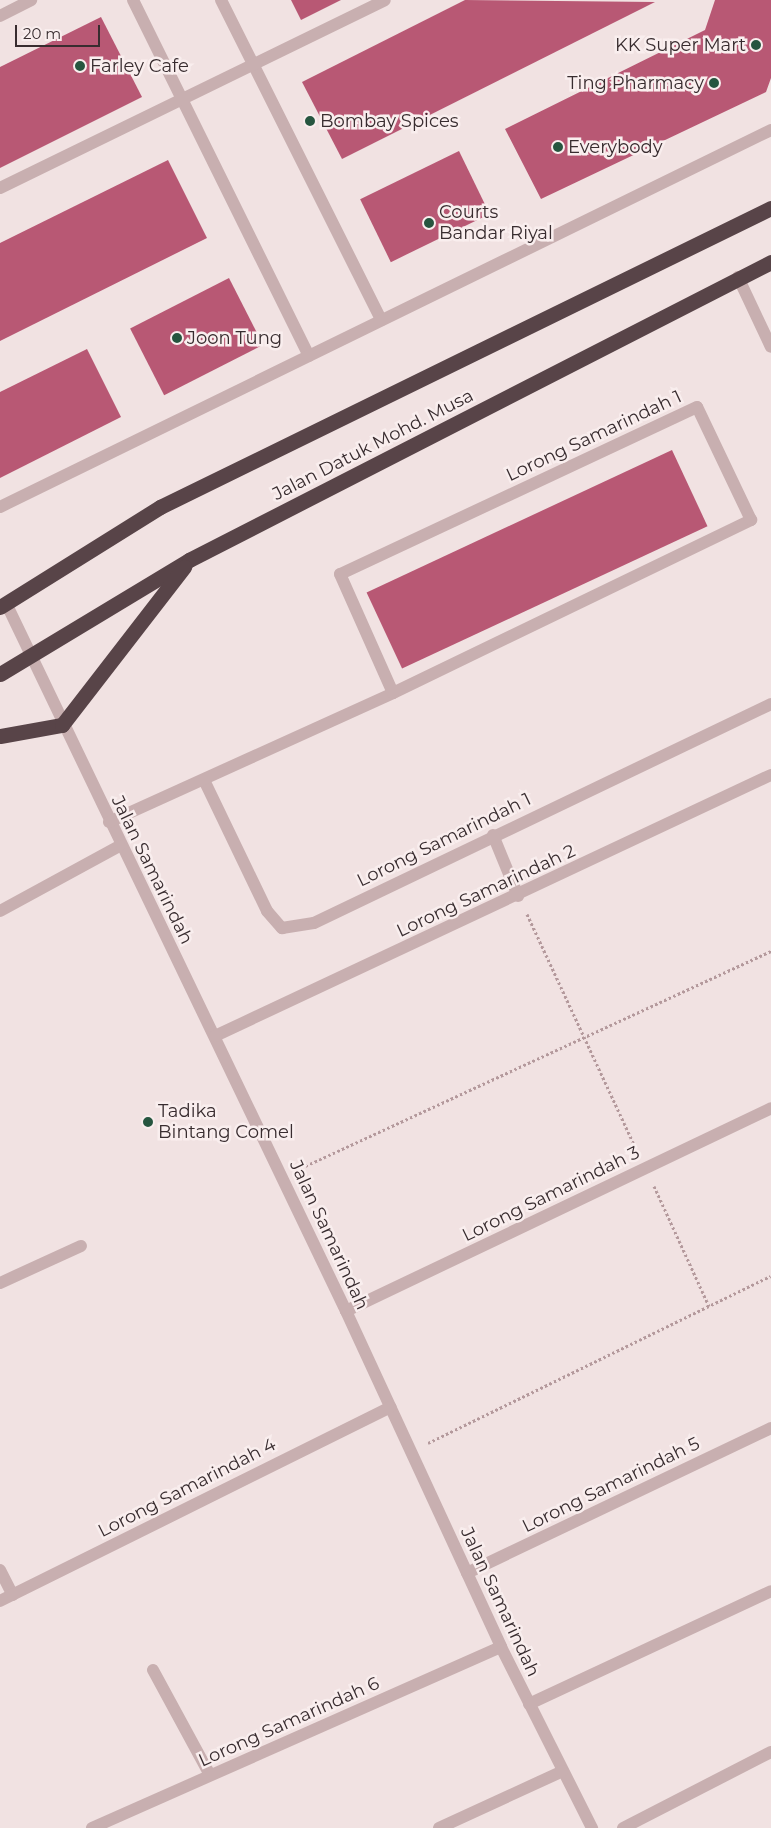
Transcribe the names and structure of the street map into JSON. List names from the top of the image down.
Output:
{
  "streets": {
    "highway": ["Jalan Datuk Mohd. Musa"],
    "street": [
      "Lorong Samarindah 1",
      "Jalan Samarindah",
      "Lorong Samarindah 2",
      "Lorong Samarindah 3",
      "Lorong Samarindah 5",
      "Lorong Samarindah 4",
      "Lorong Samarindah 6"
    ]
  },
  "crossings": [
    ["Lorong Samarindah 1", "Jalan Samarindah"],
    ["Jalan Datuk Mohd. Musa", "Jalan Samarindah"],
    ["Jalan Samarindah", "Lorong Samarindah 2"],
    ["Jalan Samarindah", "Lorong Samarindah 3"],
    ["Jalan Samarindah", "Lorong Samarindah 5"],
    ["Jalan Samarindah", "Lorong Samarindah 4"],
    ["Jalan Samarindah", "Lorong Samarindah 6"]
  ],
  "places": [
    "KK Super Mart",
    "Farley Cafe",
    "Ting Pharmacy",
    "Bombay Spices",
    "Everybody",
    "Courts Bandar Riyal",
    "Joon Tung",
    "Tadika Bintang Comel"
  ],
  "scale_bar": "20 m"
}
